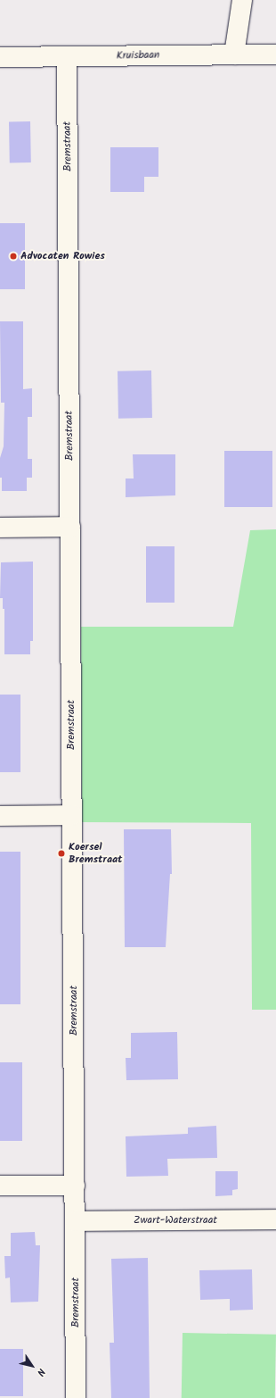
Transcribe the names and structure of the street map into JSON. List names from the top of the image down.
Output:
{
  "streets": {
    "street": ["Kruisbaan", "Bremstraat", "Zwart-Waterstraat"]
  },
  "crossings": [
    ["Kruisbaan", "Bremstraat"],
    ["Bremstraat", "Zwart-Waterstraat"]
  ],
  "places": ["Advocaten Rowies", "Koersel Bremstraat"],
  "north": "bottom right"
}
